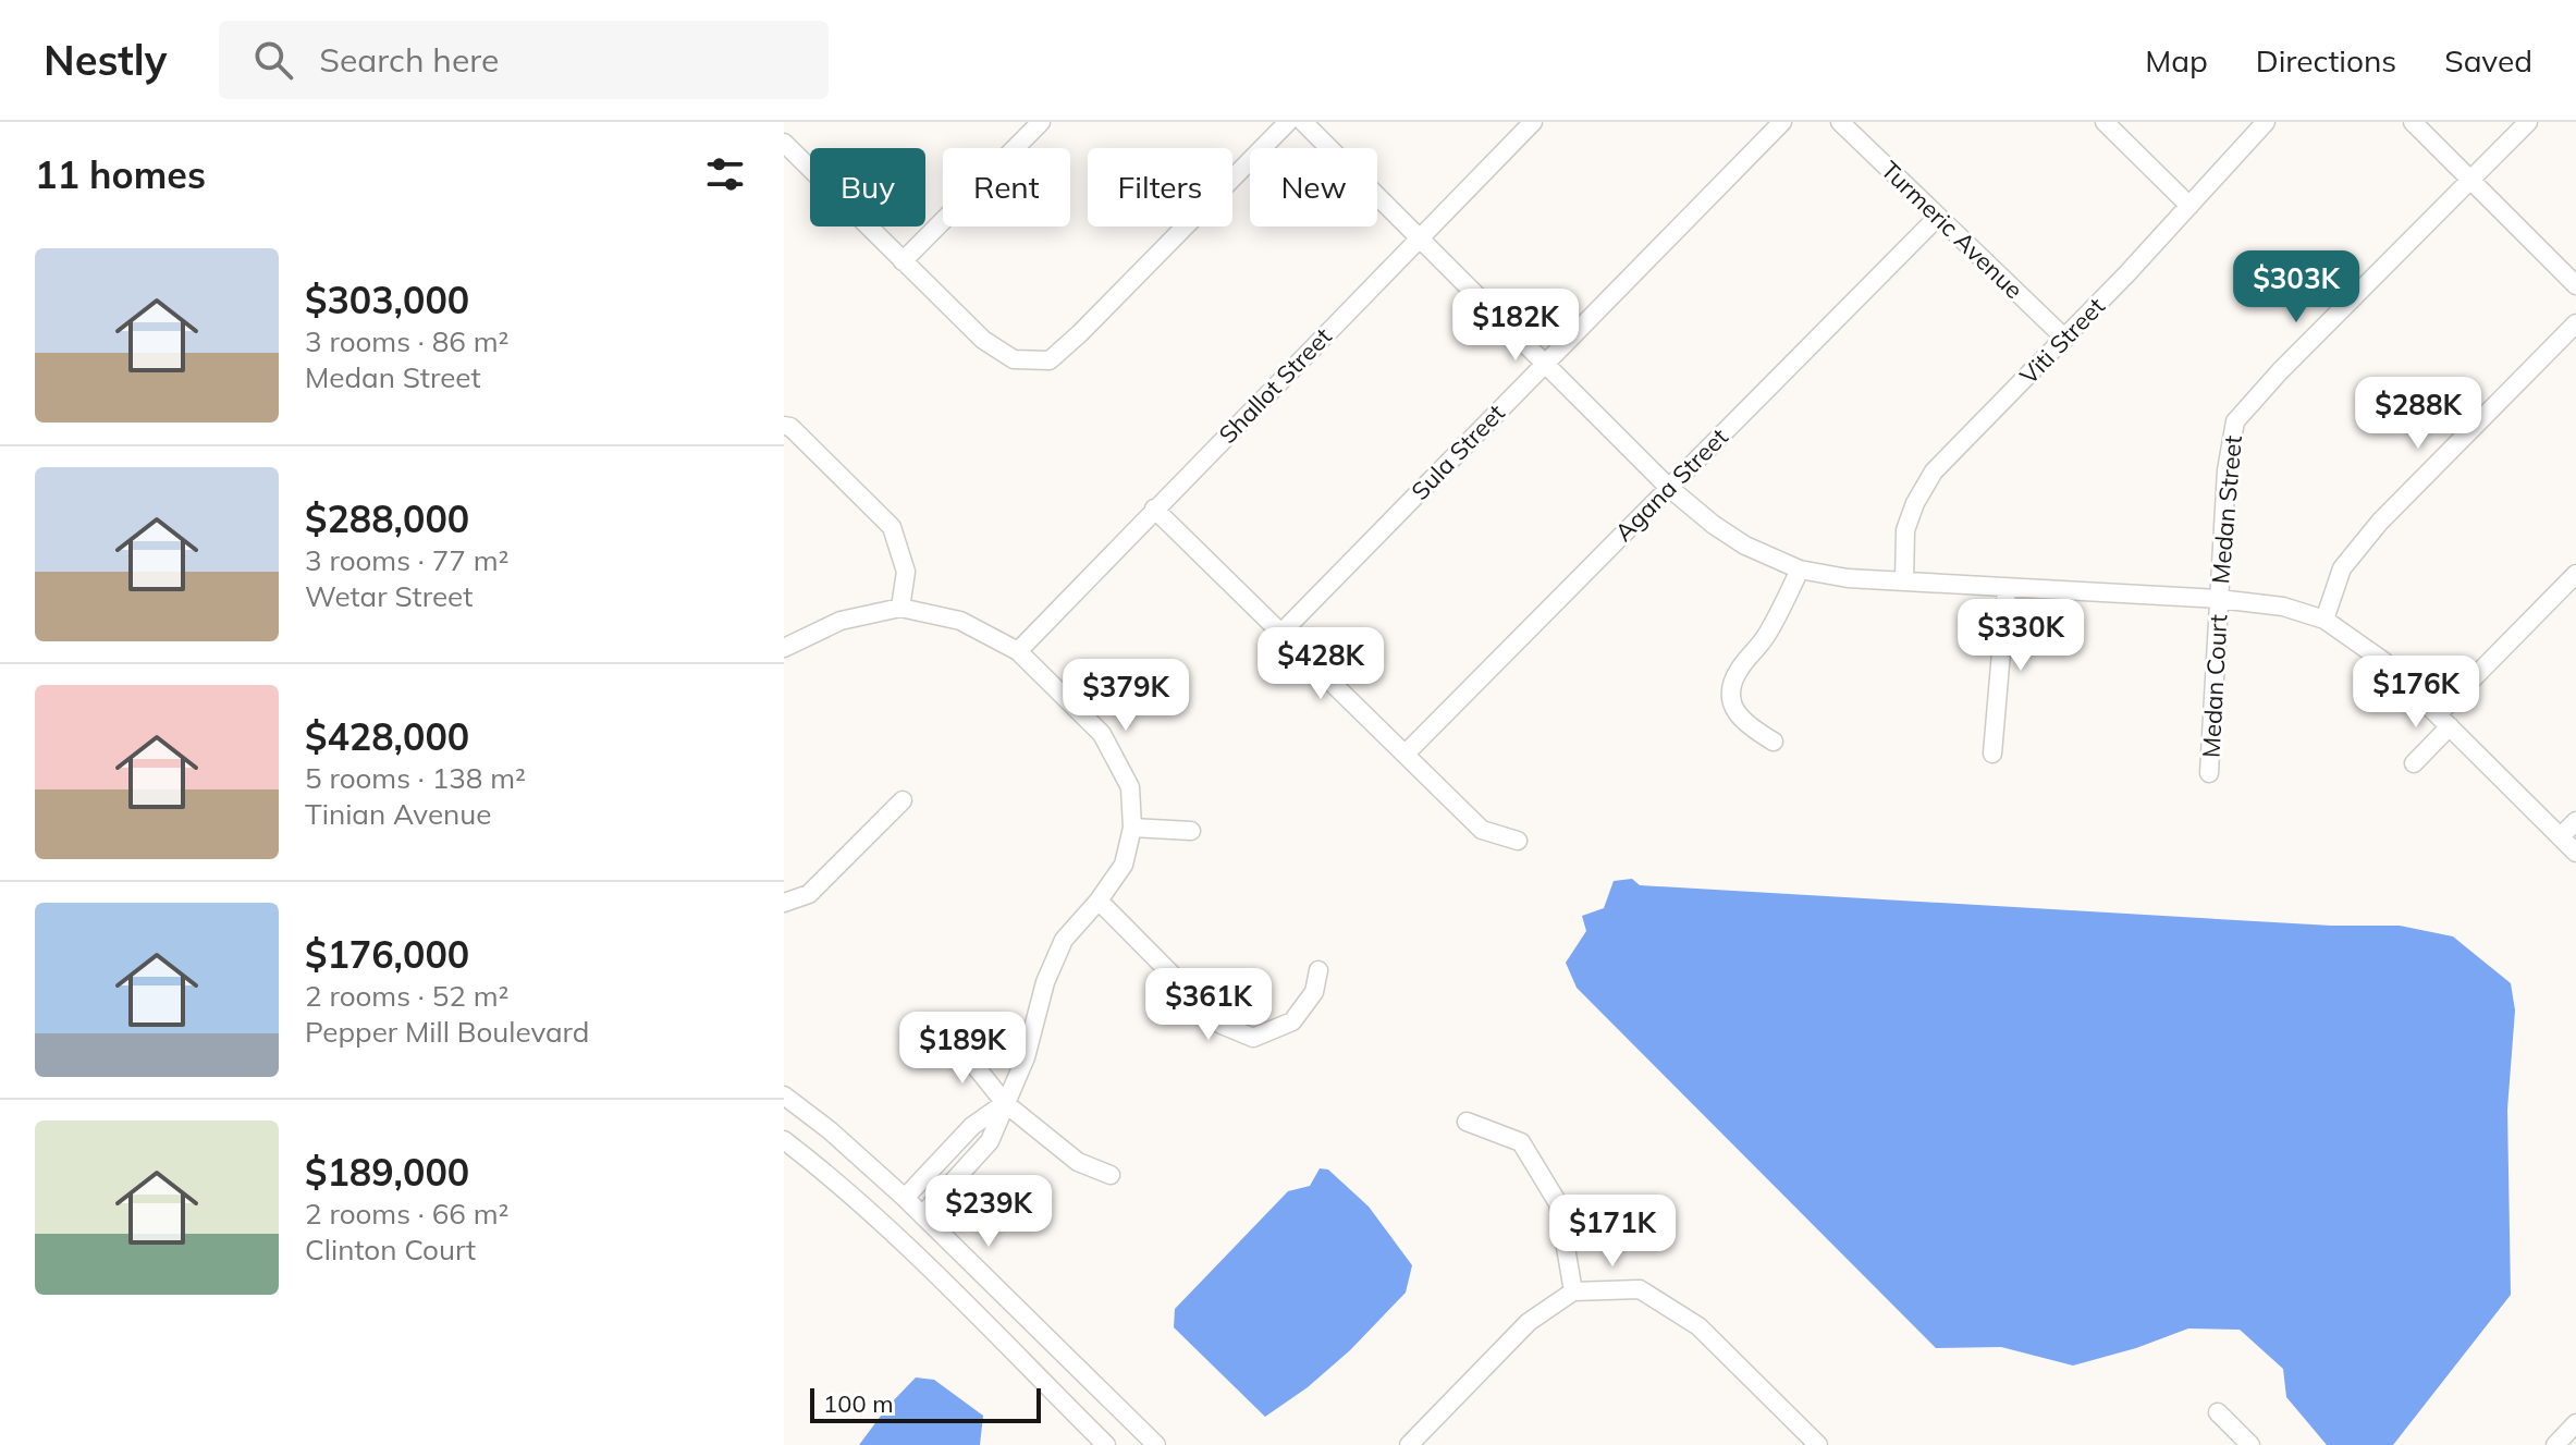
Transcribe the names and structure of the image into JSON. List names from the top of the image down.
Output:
{
  "streets": {
    "street": [
      "Turmeric Avenue",
      "Viti Street",
      "Shallot Street",
      "Sula Street",
      "Agana Street",
      "Medan Street",
      "Medan Court"
    ]
  },
  "crossings": [
    ["Turmeric Avenue", "Viti Street"],
    ["Turmeric Avenue", "Agana Street"],
    ["Medan Street", "Medan Court"]
  ],
  "scale_bar": "100 m",
  "page": {
    "header": "Nestly",
    "search": "Search here",
    "nav": ["Map", "Directions", "Saved"],
    "heading": "11 homes",
    "chip": [
      "Buy",
      "Rent",
      "Filters",
      "New"
    ],
    "list": [
      {
        "name": "$303,000",
        "note": "3 rooms · 86 m² · Medan Street"
      },
      {
        "name": "$288,000",
        "note": "3 rooms · 77 m² · Wetar Street"
      },
      {
        "name": "$428,000",
        "note": "5 rooms · 138 m² · Tinian Avenue"
      },
      {
        "name": "$176,000",
        "note": "2 rooms · 52 m² · Pepper Mill Boulevard"
      },
      {
        "name": "$189,000",
        "note": "2 rooms · 66 m² · Clinton Court"
      }
    ],
    "price": [
      "$303K",
      "$182K",
      "$288K",
      "$330K",
      "$428K",
      "$176K",
      "$379K",
      "$361K",
      "$189K",
      "$239K",
      "$171K"
    ],
    "scale": "100 m"
  }
}
